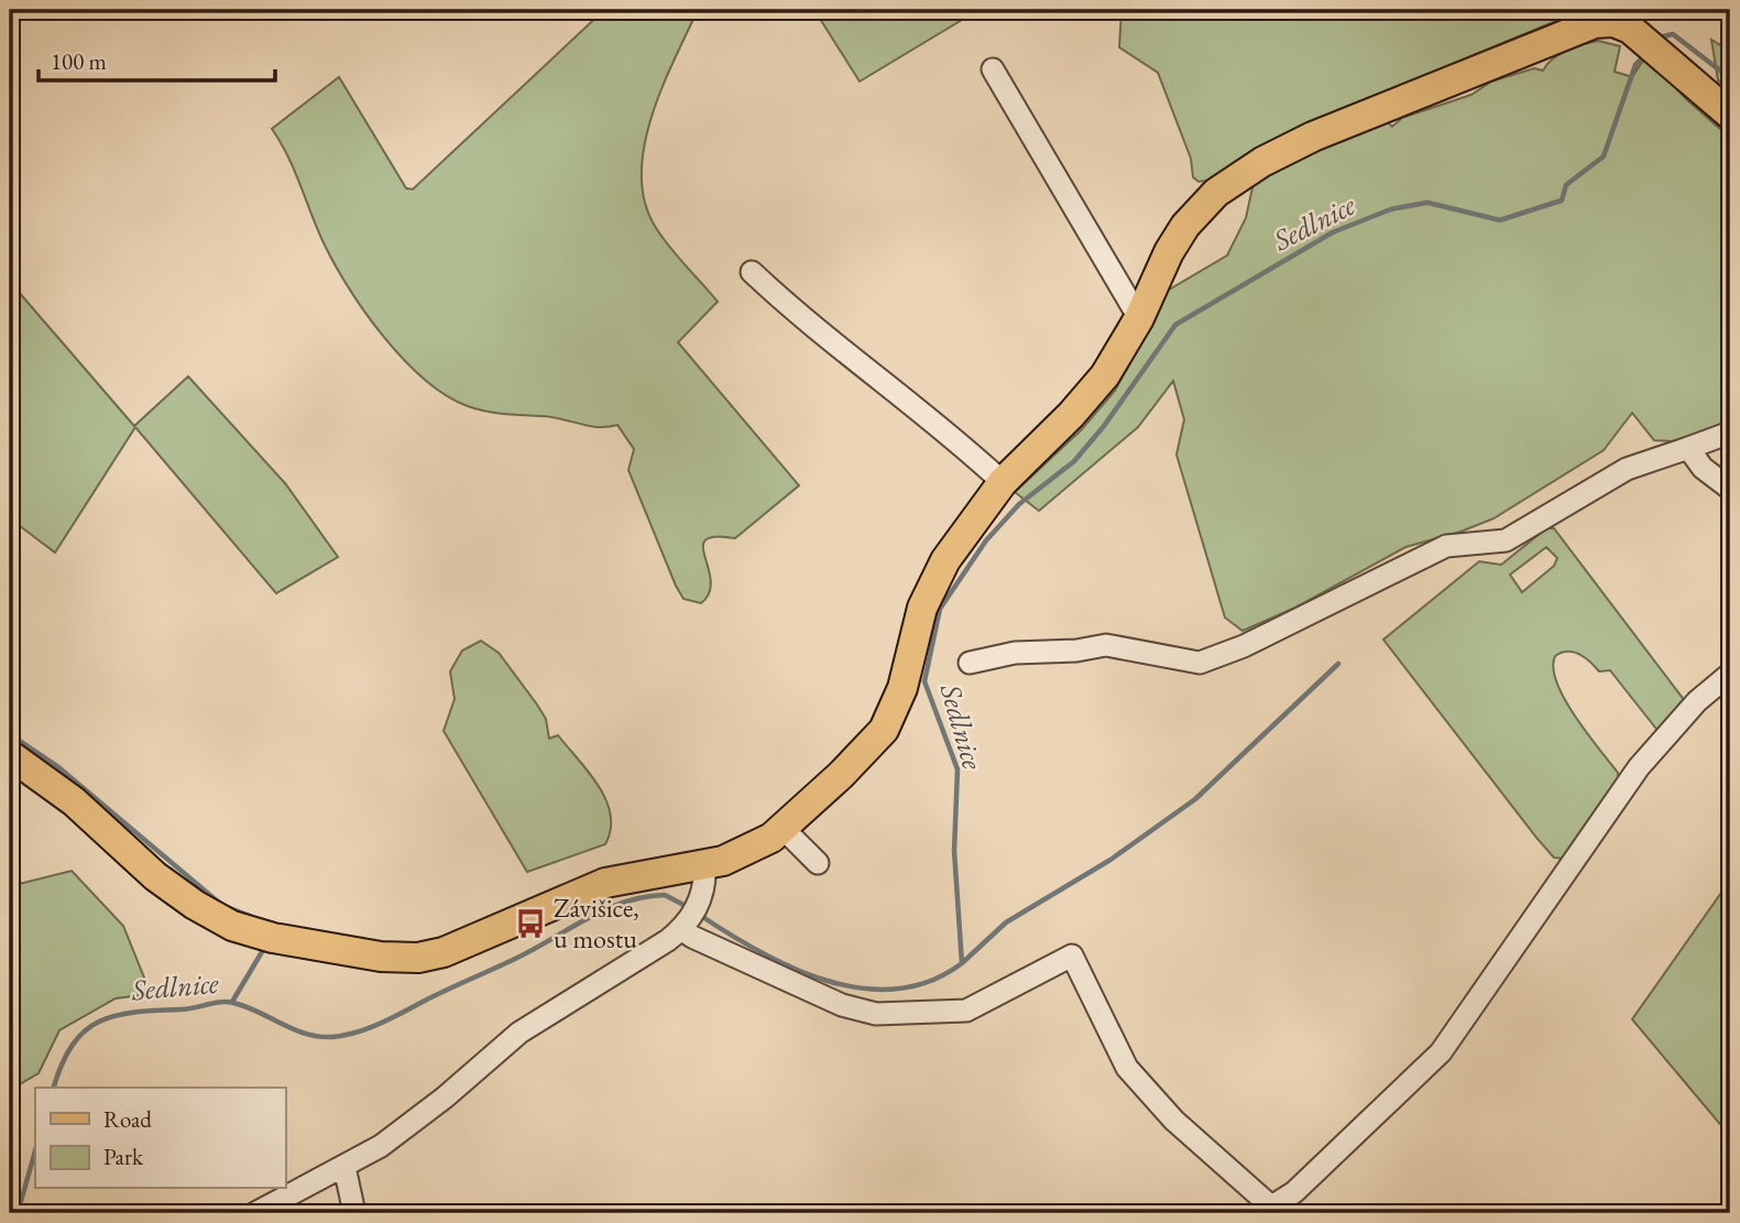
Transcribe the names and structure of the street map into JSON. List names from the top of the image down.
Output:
{
  "water": ["Sedlnice"],
  "places": {
    "bus stop": ["Závišice, u mostu"]
  },
  "legend": ["Road", "Park"],
  "scale_bar": "100 m"
}
